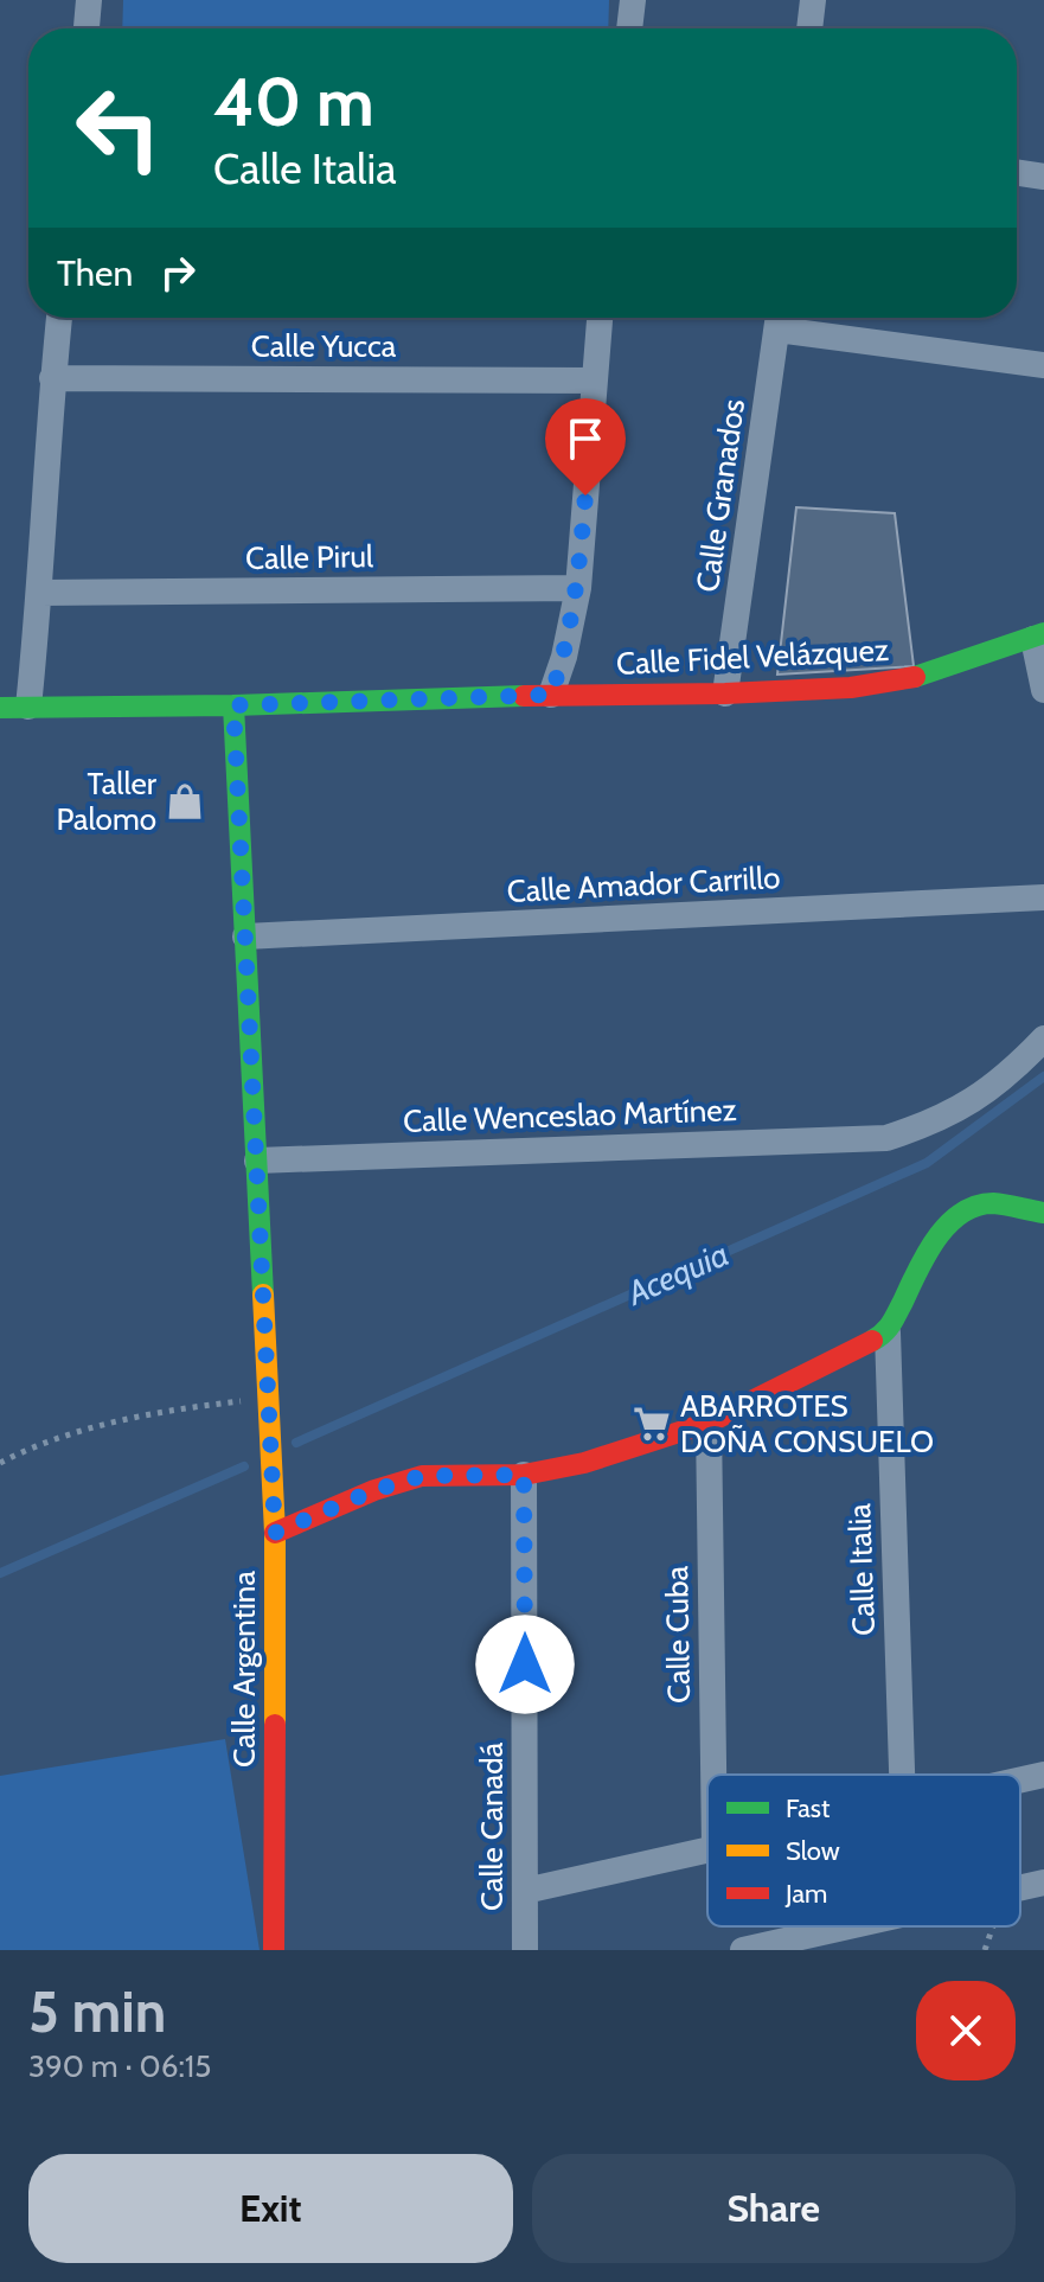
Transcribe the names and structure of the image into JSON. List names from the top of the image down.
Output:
{
  "streets": {
    "street": [
      "Calle Yucca",
      "Calle Granados",
      "Calle Pirul",
      "Calle Fidel Velázquez",
      "Calle Amador Carrillo",
      "Calle Wenceslao Martínez",
      "Calle Italia",
      "Calle Cuba",
      "Calle Argentina",
      "Calle Canadá"
    ]
  },
  "crossings": [
    ["Calle Granados", "Calle Fidel Velázquez"],
    ["Calle Fidel Velázquez", "Calle Argentina"],
    ["Calle Amador Carrillo", "Calle Argentina"],
    ["Calle Wenceslao Martínez", "Calle Argentina"]
  ],
  "water": ["Acequia"],
  "places": {
    "shop": ["Taller Palomo"],
    "supermarket": ["ABARROTES DOÑA CONSUELO"]
  },
  "legend": ["Fast", "Slow", "Jam"],
  "page": {
    "turn": ["40 m", "Calle Italia"],
    "then": "Then",
    "heading": ["5 min", "390 m · 06:15"],
    "buttons": ["Exit", "Share"]
  }
}
